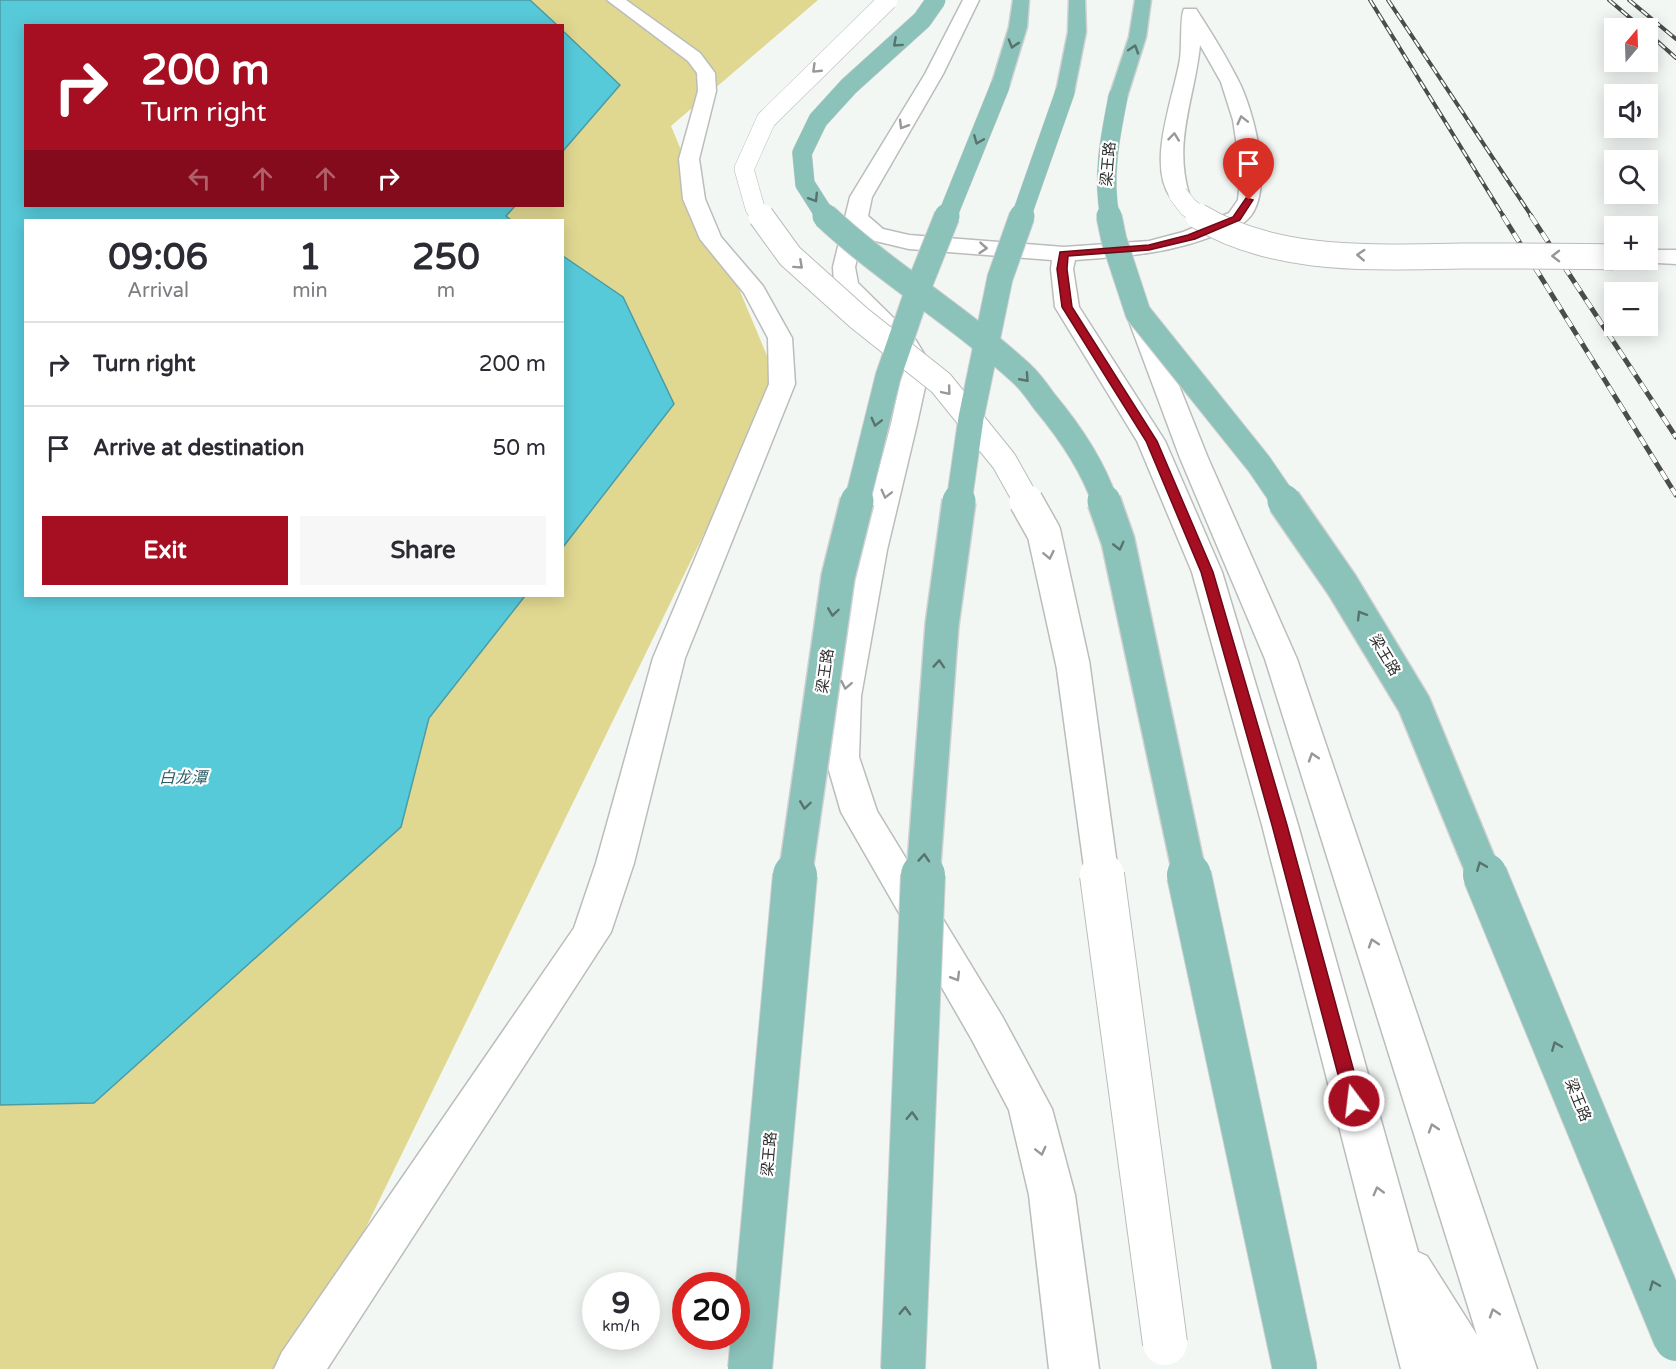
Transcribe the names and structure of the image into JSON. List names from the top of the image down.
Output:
{
  "streets": {
    "main road": ["梁王路"]
  },
  "water": ["白龙潭"],
  "north": "top",
  "page": {
    "map_buttons": ["+", "−"],
    "turn": ["200 m", "Turn right"],
    "eta": [
      "09:06",
      "Arrival",
      "1",
      "min",
      "250",
      "m"
    ],
    "list": [
      {
        "name": "Turn right",
        "value": "200 m"
      },
      {
        "name": "Arrive at destination",
        "value": "50 m"
      }
    ],
    "buttons": ["Exit", "Share"],
    "speed": "9 km/h",
    "limit": "20"
  }
}
